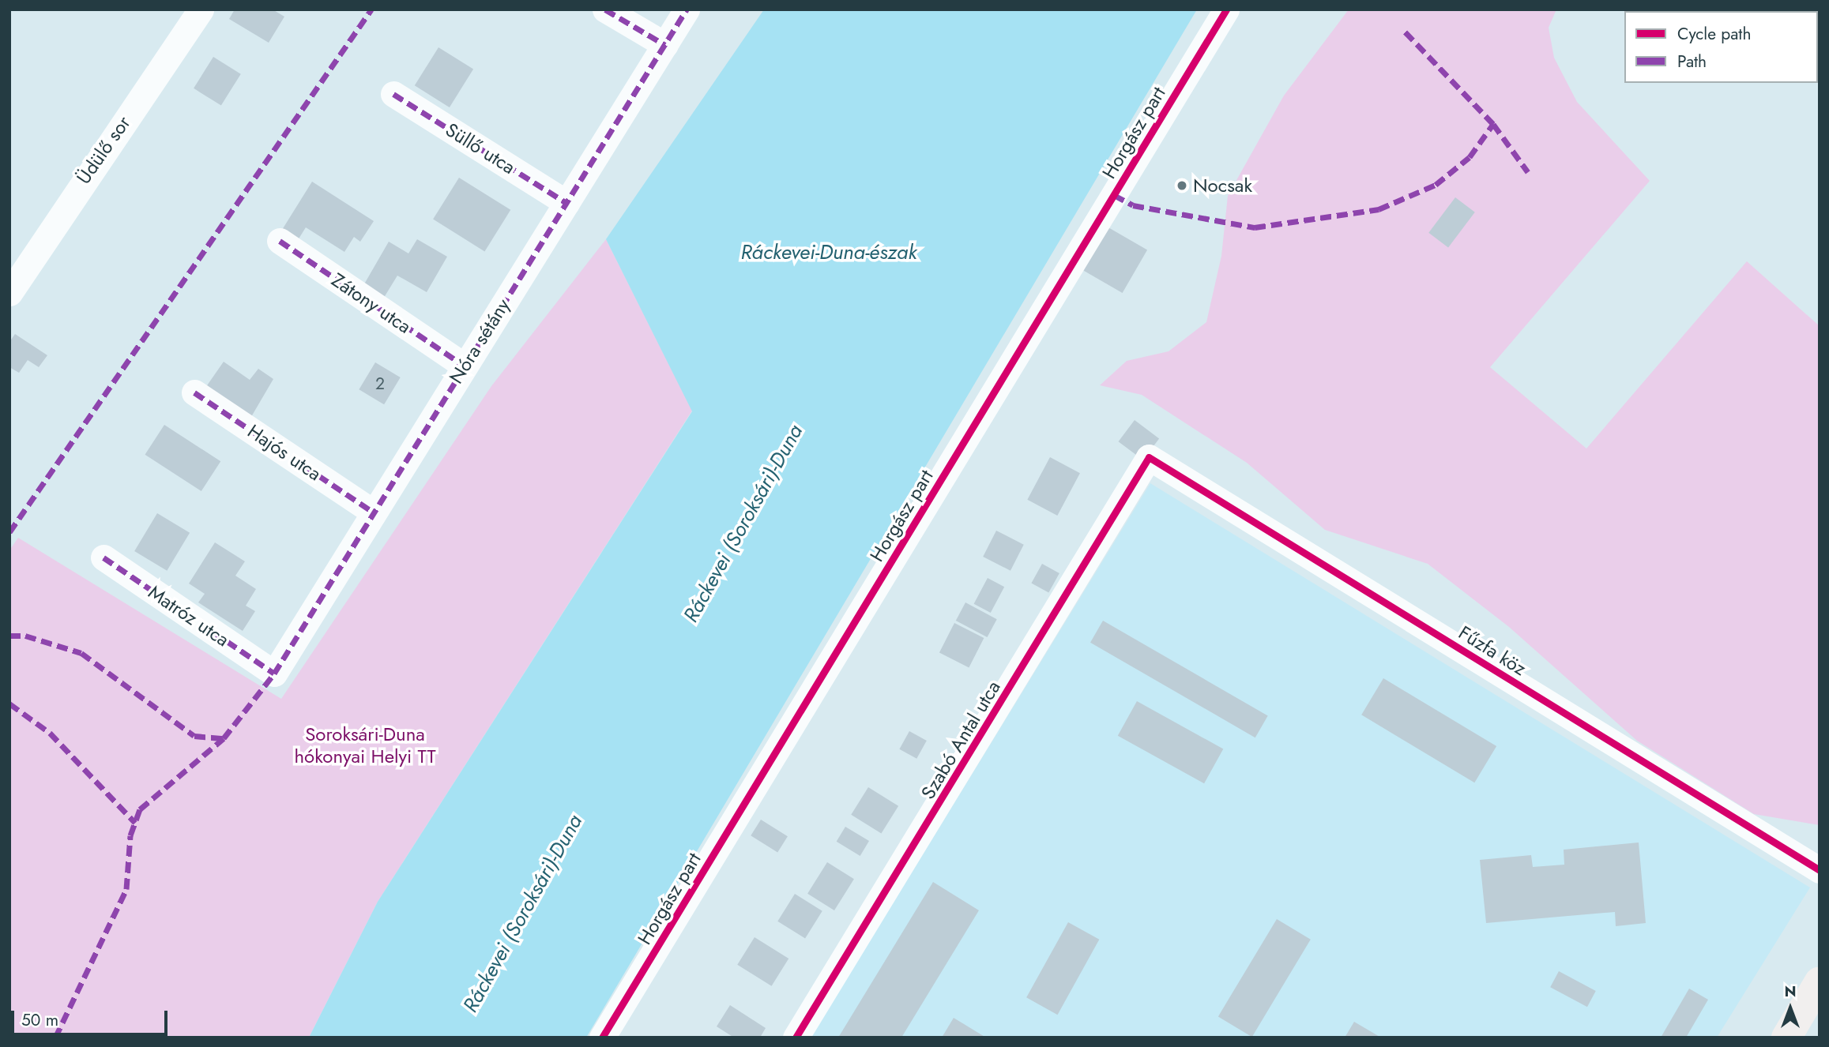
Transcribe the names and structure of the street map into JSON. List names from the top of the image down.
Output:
{
  "streets": {
    "street": [
      "Horgász part",
      "Süllő utca",
      "Üdülő sor",
      "Zátony utca",
      "Nóra sétány",
      "Hajós utca",
      "Matróz utca",
      "Fűzfa köz",
      "Szabó Antal utca"
    ]
  },
  "crossings": [
    ["Süllő utca", "Nóra sétány"],
    ["Zátony utca", "Nóra sétány"],
    ["Nóra sétány", "Hajós utca"],
    ["Nóra sétány", "Matróz utca"],
    ["Fűzfa köz", "Szabó Antal utca"]
  ],
  "water": ["Ráckevei-Duna-észak", "Ráckevei (Soroksári)-Duna"],
  "parks": ["Soroksári-Duna hókonyai Helyi TT"],
  "places": ["Nocsak"],
  "house_numbers": ["2"],
  "legend": ["Cycle path", "Path"],
  "scale_bar": "50 m",
  "north": "top"
}
